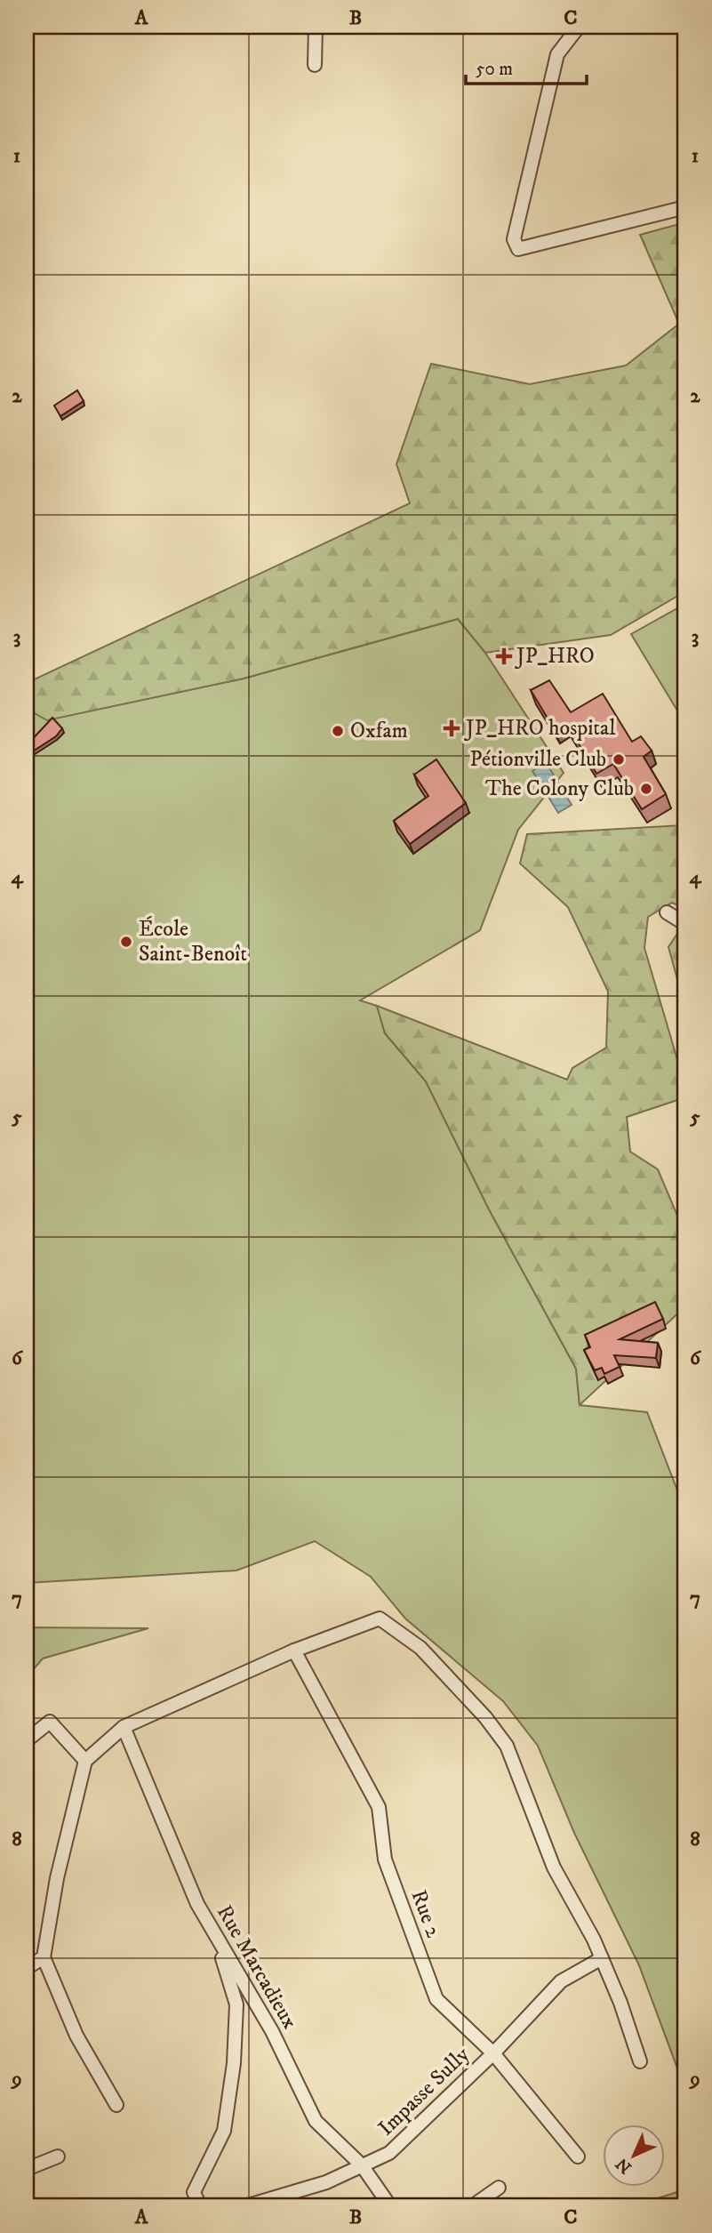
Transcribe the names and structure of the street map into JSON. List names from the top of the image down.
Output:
{
  "streets": {
    "street": ["Rue 2", "Rue Marcadieux", "Impasse Sully"]
  },
  "crossings": [
    ["Rue 2", "Impasse Sully"],
    ["Rue Marcadieux", "Impasse Sully"]
  ],
  "places": {
    "health": ["JP_HRO", "JP_HRO hospital"],
    "other": [
      "Oxfam",
      "Pétionville Club",
      "The Colony Club",
      "École Saint-Benoît"
    ]
  },
  "scale_bar": "50 m",
  "north": "bottom left",
  "grid": {
    "columns": ["A", "B", "C"],
    "rows": [
      "1",
      "2",
      "3",
      "4",
      "5",
      "6",
      "7",
      "8",
      "9"
    ]
  }
}
